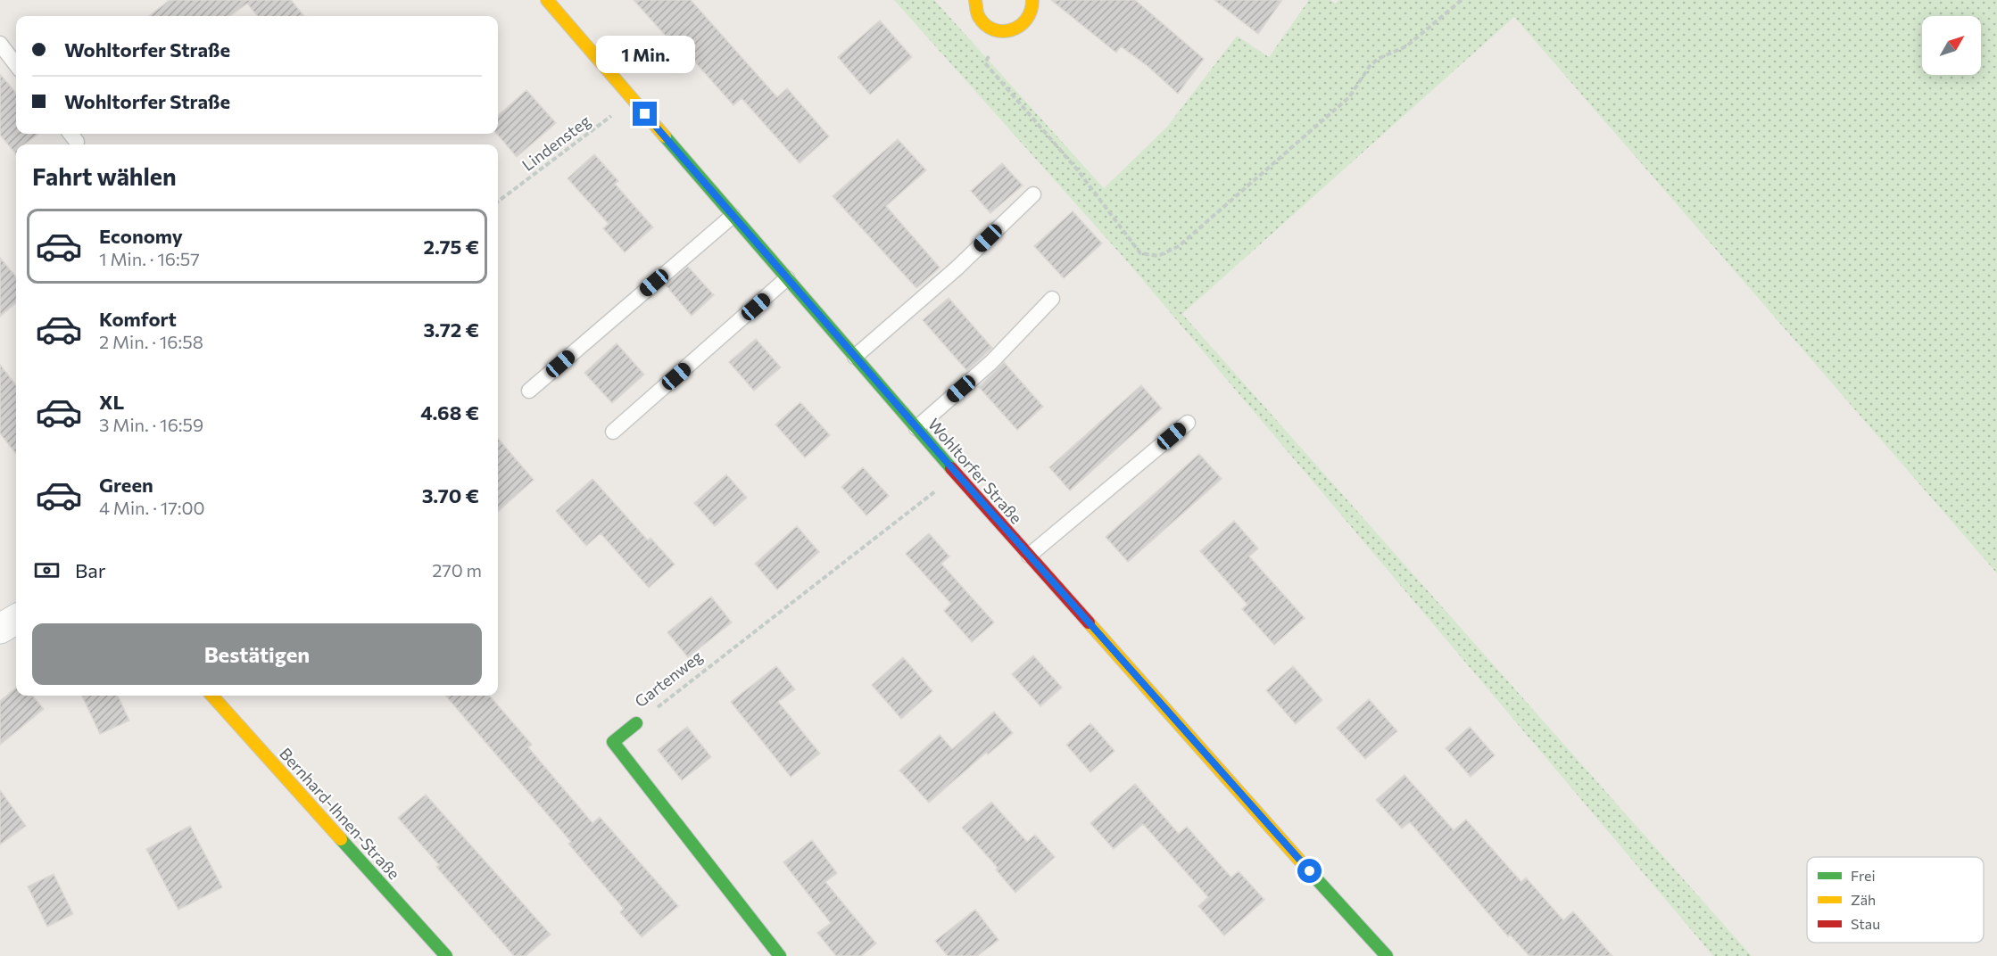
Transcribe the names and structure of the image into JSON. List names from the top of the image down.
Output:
{
  "streets": {
    "street": ["Wohltorfer Straße", "Gartenweg", "Bernhard-Ihnen-Straße"],
    "path": ["Lindensteg"]
  },
  "crossings": [
    ["Lindensteg", "Wohltorfer Straße"],
    ["Wohltorfer Straße", "Gartenweg"]
  ],
  "legend": ["Frei", "Zäh", "Stau"],
  "north": "top right",
  "page": {
    "banner": ["Wohltorfer Straße", "Wohltorfer Straße"],
    "bubble": "1 Min.",
    "heading": "Fahrt wählen",
    "list": [
      {
        "name": "Economy",
        "note": "1 Min. · 16:57",
        "value": "2.75 €"
      },
      {
        "name": "Komfort",
        "note": "2 Min. · 16:58",
        "value": "3.72 €"
      },
      {
        "name": "XL",
        "note": "3 Min. · 16:59",
        "value": "4.68 €"
      },
      {
        "name": "Green",
        "note": "4 Min. · 17:00",
        "value": "3.70 €"
      }
    ],
    "pay": ["Bar", "270 m"],
    "buttons": "Bestätigen"
  }
}
